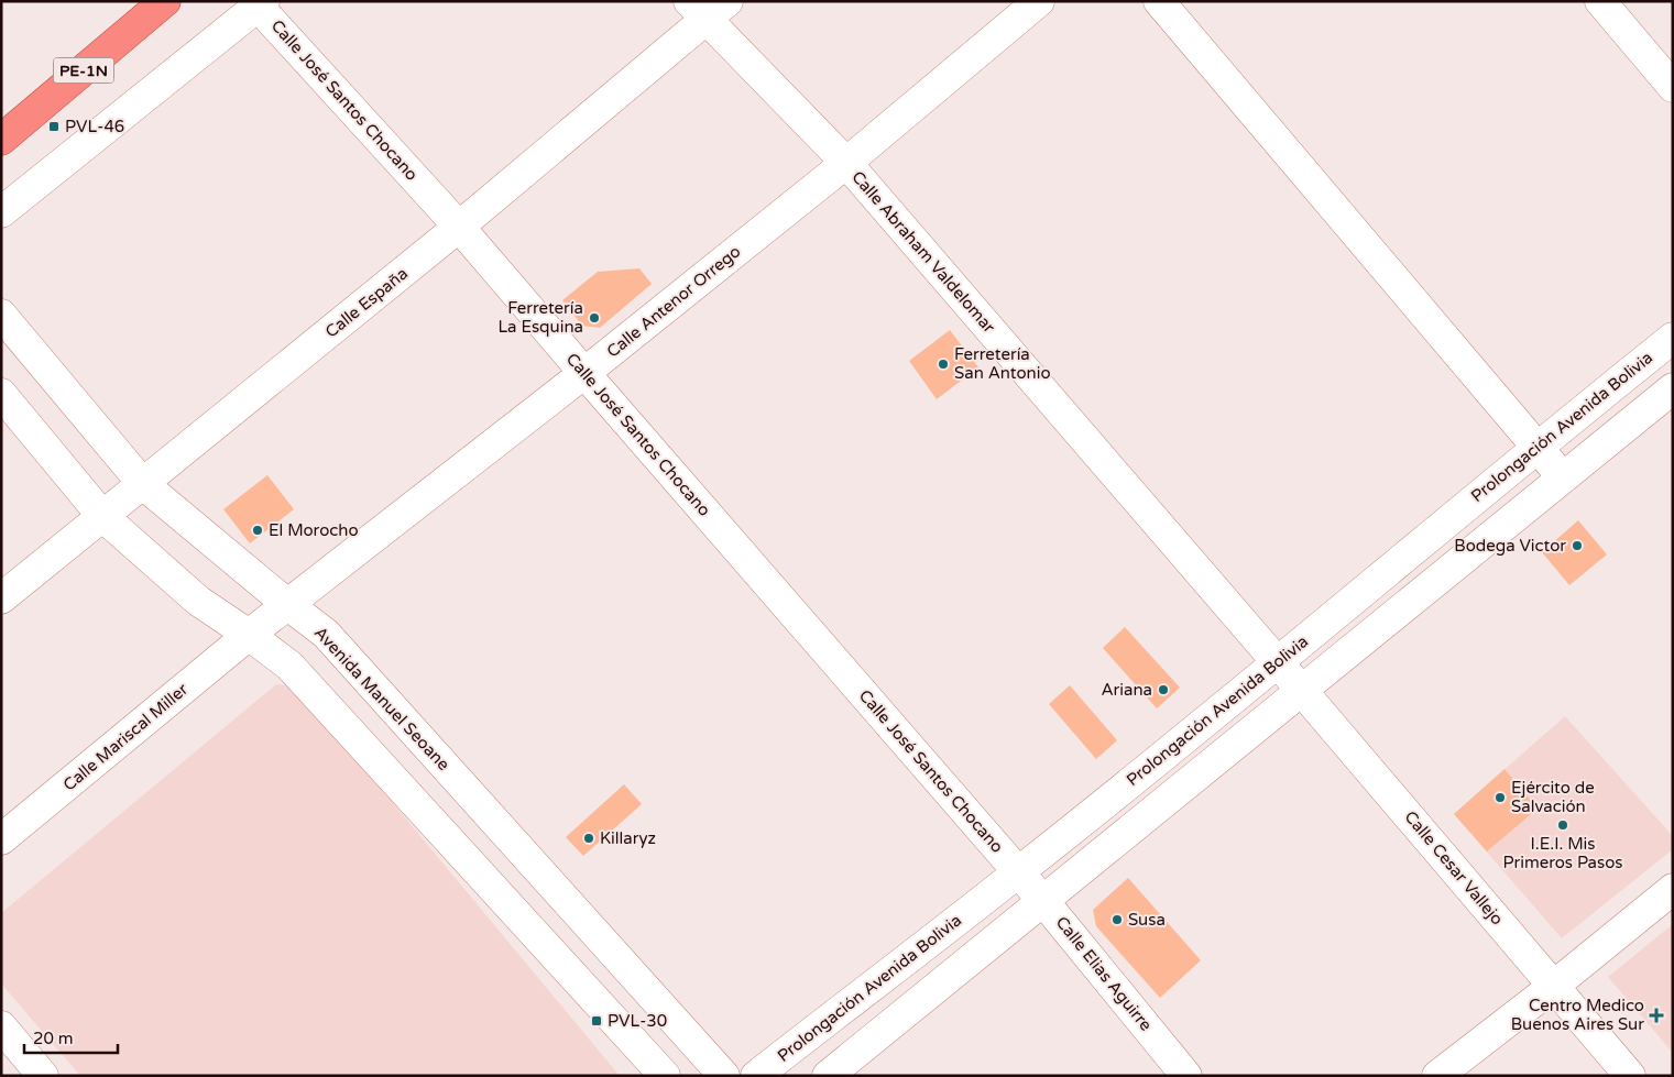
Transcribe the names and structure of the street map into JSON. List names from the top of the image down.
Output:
{
  "streets": {
    "highway": ["PE-1N"],
    "street": [
      "Calle José Santos Chocano",
      "Calle Abraham Valdelomar",
      "Calle Antenor Orrego",
      "Calle España",
      "Prolongación Avenida Bolivia",
      "Avenida Manuel Seoane",
      "Calle Mariscal Miller",
      "Calle Cesar Vallejo",
      "Calle Elias Aguirre"
    ]
  },
  "crossings": [
    ["Calle José Santos Chocano", "Calle Antenor Orrego"],
    ["Calle José Santos Chocano", "Calle España"],
    ["Calle José Santos Chocano", "Prolongación Avenida Bolivia"],
    ["Calle José Santos Chocano", "Calle Elias Aguirre"],
    ["Calle Abraham Valdelomar", "Calle Antenor Orrego"],
    ["Calle Abraham Valdelomar", "Calle España"],
    ["Calle Abraham Valdelomar", "Prolongación Avenida Bolivia"],
    ["Calle Abraham Valdelomar", "Calle Cesar Vallejo"],
    ["Calle Antenor Orrego", "Avenida Manuel Seoane"],
    ["Calle Antenor Orrego", "Calle Mariscal Miller"],
    ["Calle España", "Avenida Manuel Seoane"],
    ["Prolongación Avenida Bolivia", "Calle Cesar Vallejo"],
    ["Prolongación Avenida Bolivia", "Calle Elias Aguirre"]
  ],
  "places": {
    "transit": ["PVL-46", "PVL-30"],
    "other": [
      "Ferretería La Esquina",
      "Ferretería San Antonio",
      "El Morocho",
      "Bodega Victor",
      "Ariana",
      "Ejército de Salvación",
      "I.E.I. Mis Primeros Pasos",
      "Killaryz",
      "Susa"
    ],
    "health": ["Centro Medico Buenos Aires Sur"]
  },
  "scale_bar": "20 m"
}
